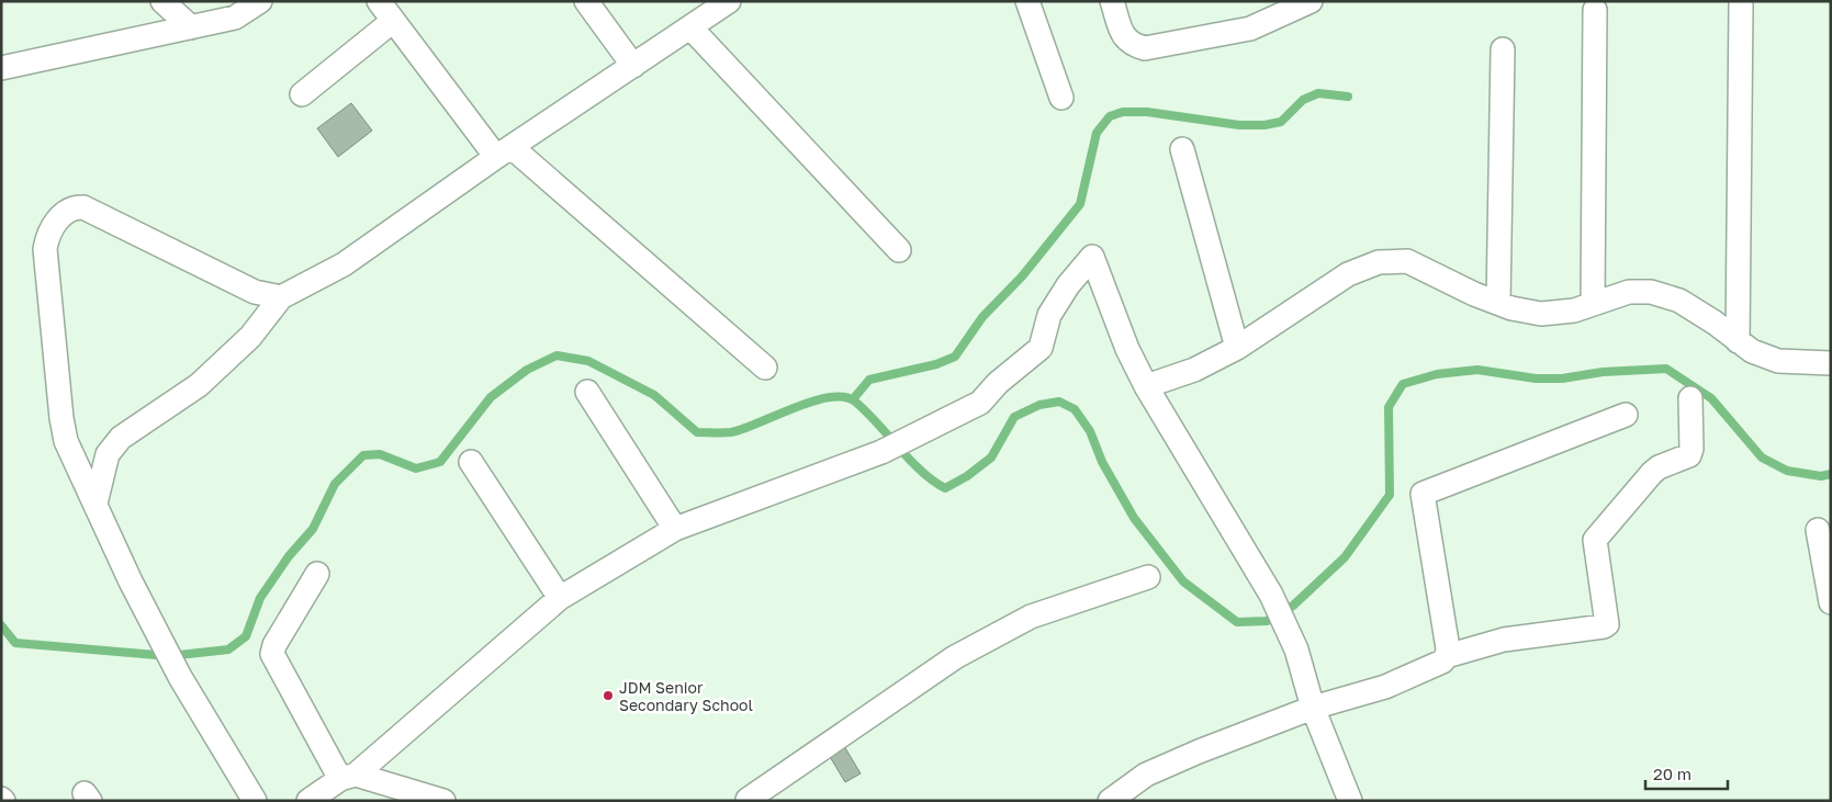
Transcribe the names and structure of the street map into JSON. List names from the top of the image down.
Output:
{
  "places": ["JDM Senior Secondary School"],
  "scale_bar": "20 m"
}
